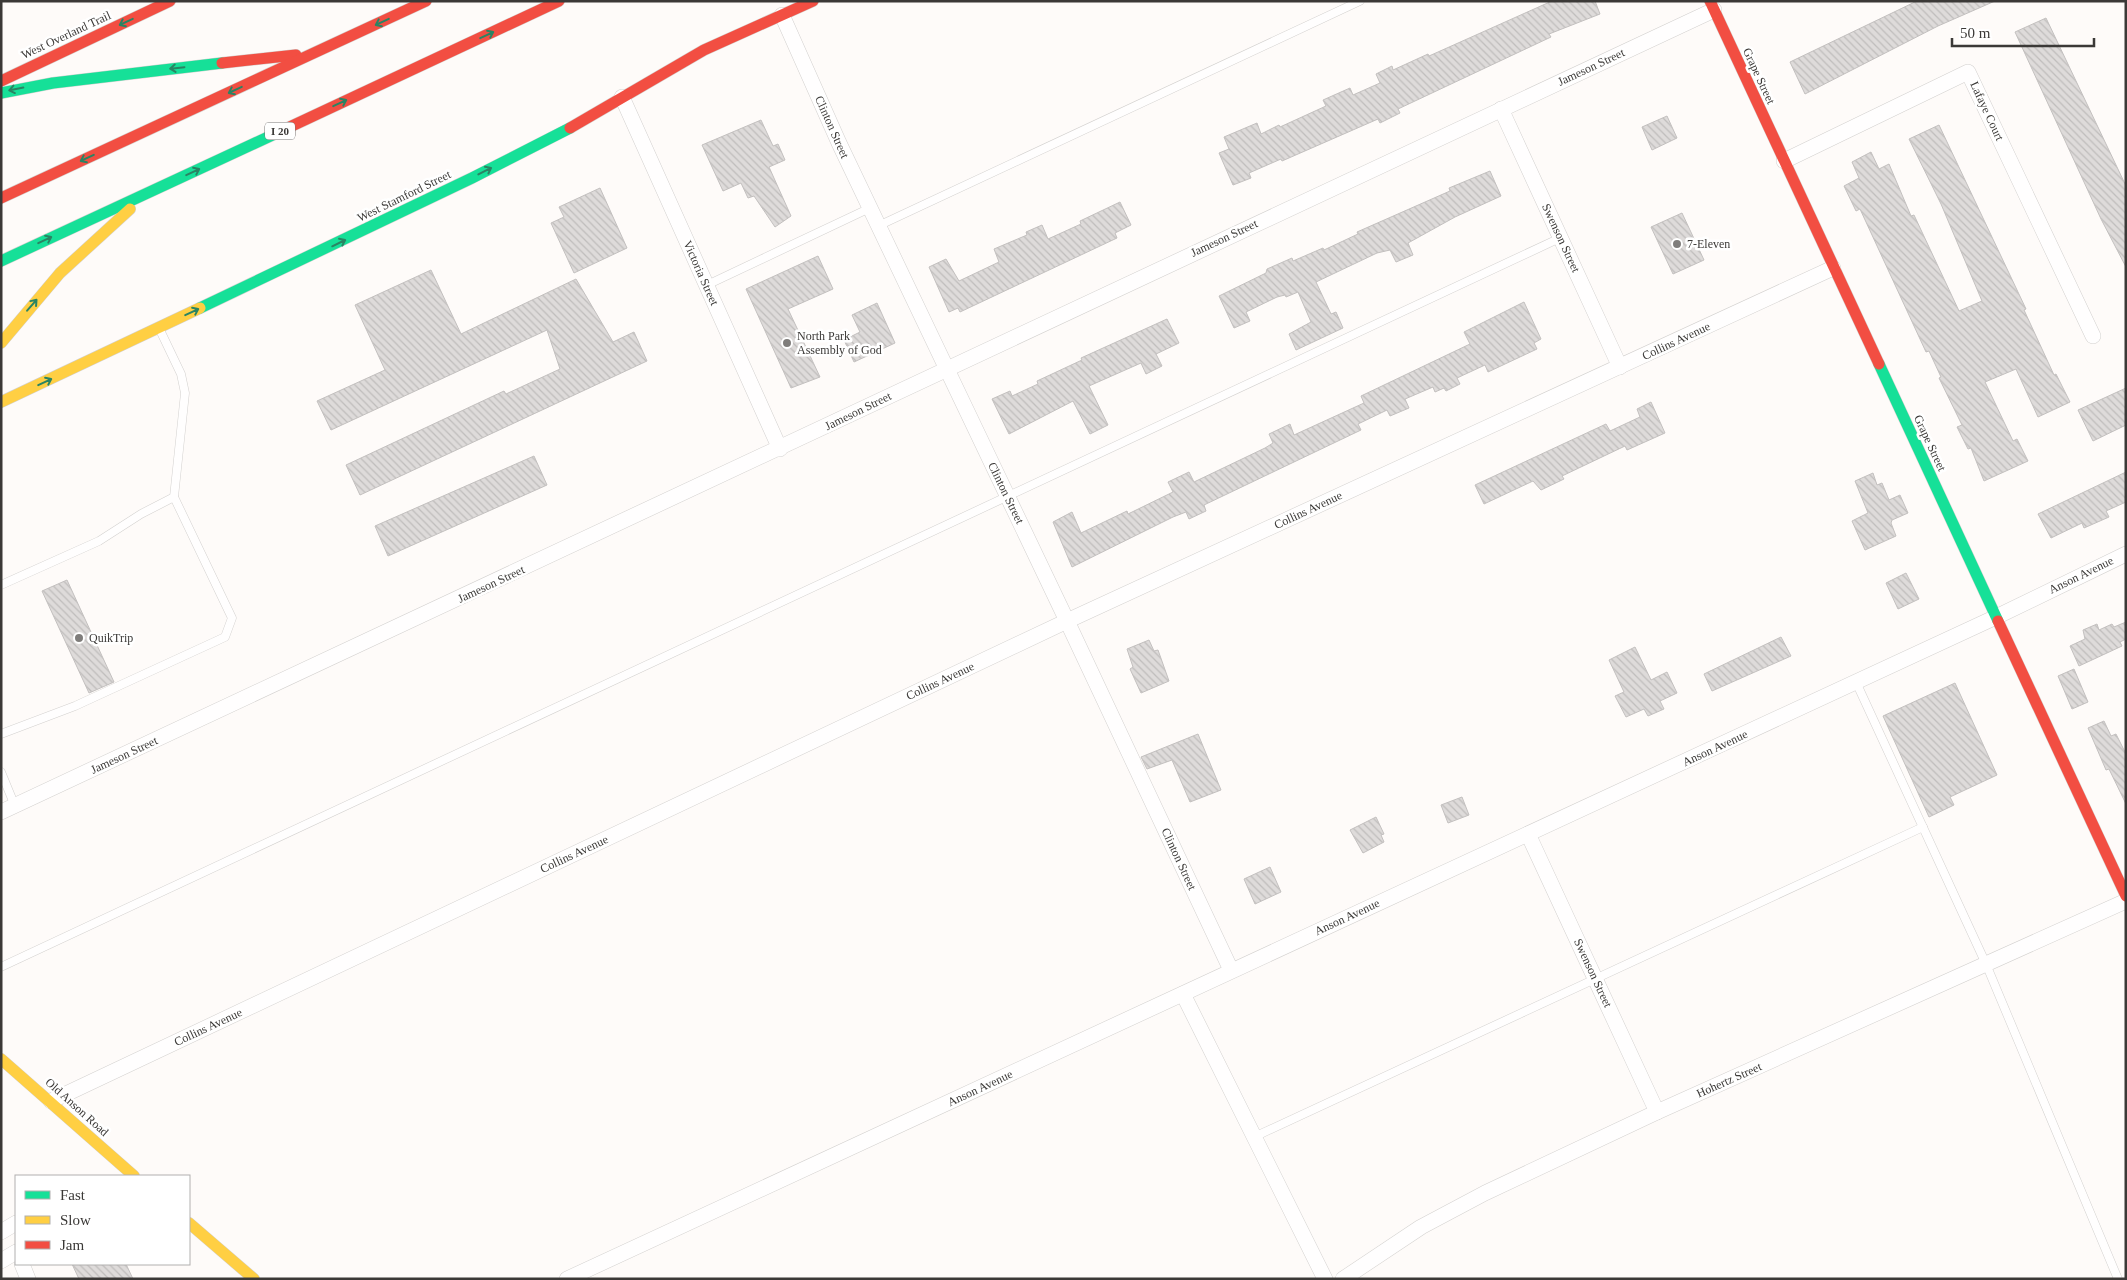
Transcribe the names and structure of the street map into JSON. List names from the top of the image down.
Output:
{
  "streets": {
    "main road": [
      "West Overland Trail",
      "Grape Street",
      "I 20",
      "West Stamford Street",
      "Old Anson Road"
    ],
    "street": [
      "Jameson Street",
      "Lafaye Court",
      "Clinton Street",
      "Swenson Street",
      "Victoria Street",
      "Collins Avenue",
      "Anson Avenue",
      "Hohertz Street"
    ]
  },
  "crossings": [
    ["Jameson Street", "Grape Street"],
    ["Jameson Street", "Clinton Street"],
    ["Jameson Street", "Swenson Street"],
    ["Jameson Street", "Victoria Street"],
    ["Grape Street", "Lafaye Court"],
    ["Grape Street", "Collins Avenue"],
    ["Grape Street", "Anson Avenue"],
    ["Clinton Street", "West Stamford Street"],
    ["Clinton Street", "Collins Avenue"],
    ["Clinton Street", "Anson Avenue"],
    ["West Stamford Street", "Victoria Street"],
    ["Swenson Street", "Collins Avenue"],
    ["Swenson Street", "Anson Avenue"],
    ["Swenson Street", "Hohertz Street"],
    ["Collins Avenue", "Old Anson Road"]
  ],
  "one_way": ["West Stamford Street"],
  "places": ["7-Eleven", "North Park Assembly of God", "QuikTrip"],
  "legend": ["Fast", "Slow", "Jam"],
  "scale_bar": "50 m"
}
